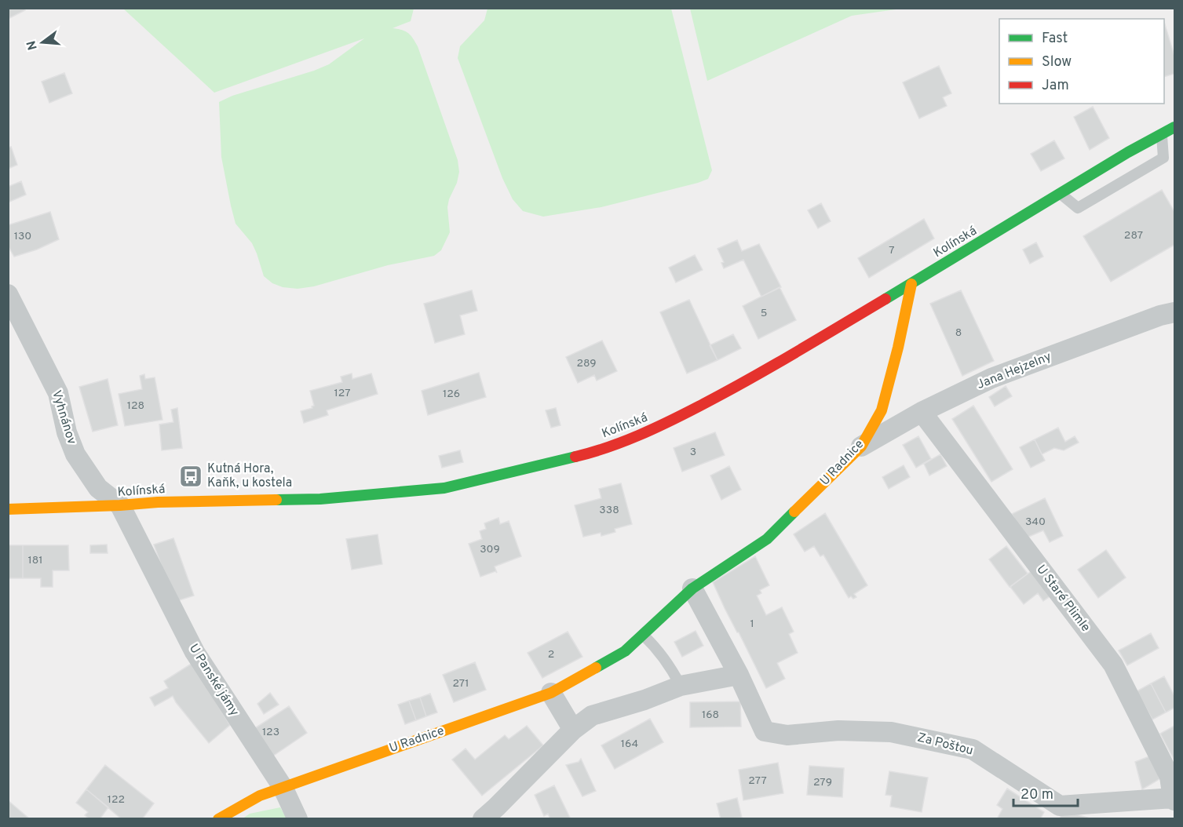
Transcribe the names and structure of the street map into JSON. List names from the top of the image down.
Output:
{
  "streets": {
    "street": [
      "Kolínská",
      "Jana Hejzelny",
      "Vyhnánov",
      "U Radnice",
      "U Staré Plimle",
      "U Panské jámy",
      "Za Poštou"
    ]
  },
  "crossings": [
    ["Kolínská", "Vyhnánov"],
    ["Kolínská", "U Radnice"],
    ["Kolínská", "U Panské jámy"],
    ["Jana Hejzelny", "U Radnice"],
    ["Jana Hejzelny", "U Staré Plimle"],
    ["Vyhnánov", "U Panské jámy"],
    ["U Radnice", "U Panské jámy"],
    ["U Staré Plimle", "Za Poštou"]
  ],
  "places": {
    "bus stop": ["Kutná Hora, Kaňk, u kostela"]
  },
  "house_numbers": [
    "287",
    "130",
    "7",
    "5",
    "8",
    "289",
    "127",
    "126",
    "128",
    "3",
    "338",
    "340",
    "309",
    "181",
    "1",
    "2",
    "271",
    "168",
    "123",
    "164",
    "277",
    "279",
    "122"
  ],
  "legend": ["Fast", "Slow", "Jam"],
  "scale_bar": "20 m",
  "north": "left"
}
